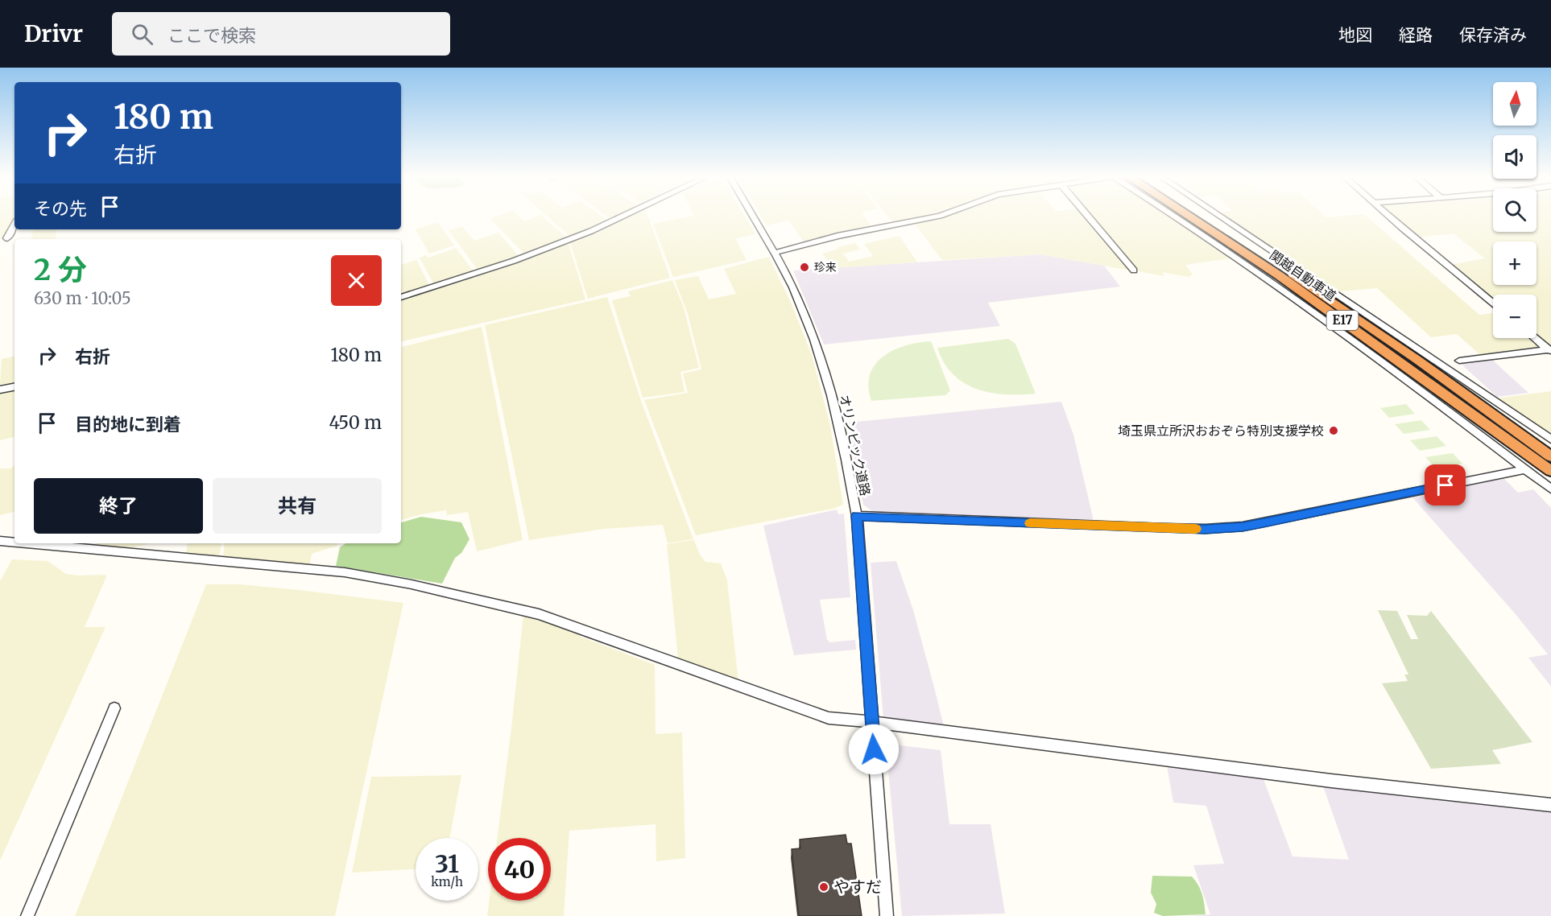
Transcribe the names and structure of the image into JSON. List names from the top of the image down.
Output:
{
  "streets": {
    "highway": ["関越自動車道", "E17"],
    "street": ["オリンピック道路"]
  },
  "places": ["珍来", "埼玉県立所沢おおぞら特別支援学校", "やすだ"],
  "north": "top",
  "page": {
    "header": "Drivr",
    "search": "ここで検索",
    "nav": ["地図", "経路", "保存済み"],
    "map_buttons": ["+", "−"],
    "turn": ["180 m", "右折"],
    "then": "その先",
    "heading": ["2 分", "630 m · 10:05"],
    "list": [
      {
        "name": "右折",
        "value": "180 m"
      },
      {
        "name": "目的地に到着",
        "value": "450 m"
      }
    ],
    "buttons": ["終了", "共有"],
    "speed": "31 km/h",
    "limit": "40"
  }
}
